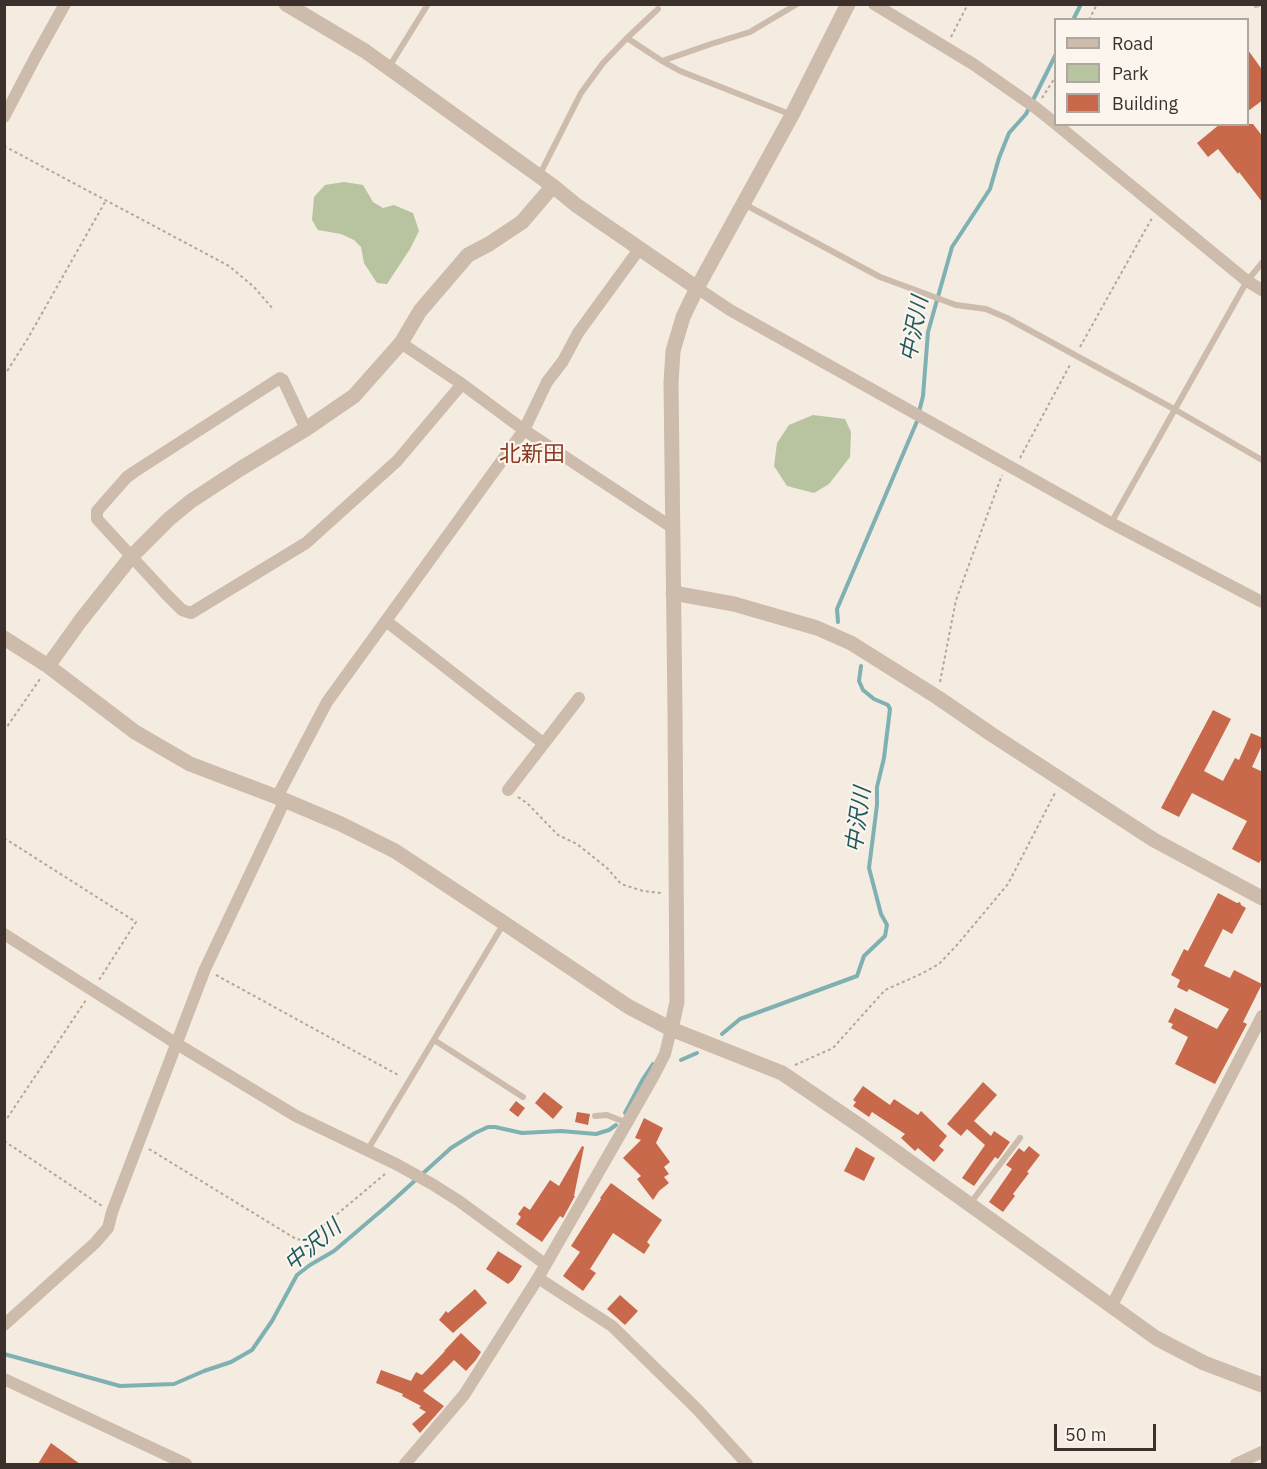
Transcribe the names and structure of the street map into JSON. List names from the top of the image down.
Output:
{
  "districts": ["北新田"],
  "water": ["中沢川"],
  "legend": ["Road", "Park", "Building"],
  "scale_bar": "50 m"
}
